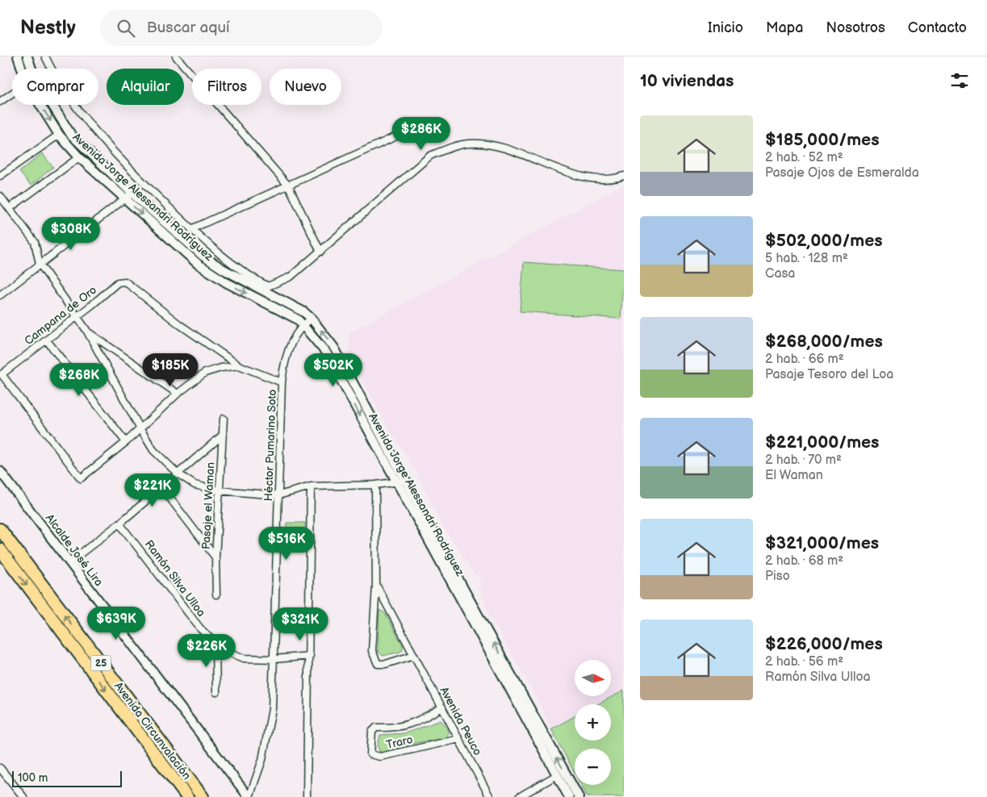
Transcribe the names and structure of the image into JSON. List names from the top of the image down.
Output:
{
  "streets": {
    "highway": ["25", "Avenida Circunvalación"],
    "street": [
      "Avenida Jorge Alessandri Rodríguez",
      "Campana de Oro",
      "Héctor Pumarino Soto",
      "Pasaje el Waman",
      "Alcalde José Lira",
      "Ramón Silva Ulloa",
      "Avenida Peuco",
      "Traro"
    ]
  },
  "crossings": [
    ["Avenida Jorge Alessandri Rodríguez", "Héctor Pumarino Soto"],
    ["Campana de Oro", "Héctor Pumarino Soto"],
    ["Héctor Pumarino Soto", "Alcalde José Lira"],
    ["Héctor Pumarino Soto", "Ramón Silva Ulloa"],
    ["Avenida Peuco", "Traro"]
  ],
  "scale_bar": "100 m",
  "north": "right",
  "page": {
    "header": "Nestly",
    "search": "Buscar aquí",
    "nav": [
      "Inicio",
      "Mapa",
      "Nosotros",
      "Contacto"
    ],
    "heading": "10 viviendas",
    "chip": [
      "Comprar",
      "Alquilar",
      "Filtros",
      "Nuevo"
    ],
    "list": [
      {
        "name": "$185,000/mes",
        "note": "2 hab. · 52 m² · Pasaje Ojos de Esmeralda"
      },
      {
        "name": "$502,000/mes",
        "note": "5 hab. · 128 m² · Casa"
      },
      {
        "name": "$268,000/mes",
        "note": "2 hab. · 66 m² · Pasaje Tesoro del Loa"
      },
      {
        "name": "$221,000/mes",
        "note": "2 hab. · 70 m² · El Waman"
      },
      {
        "name": "$321,000/mes",
        "note": "2 hab. · 68 m² · Piso"
      },
      {
        "name": "$226,000/mes",
        "note": "2 hab. · 56 m² · Ramón Silva Ulloa"
      }
    ],
    "price": [
      "$286K",
      "$308K",
      "$185K",
      "$502K",
      "$268K",
      "$221K",
      "$516K",
      "$639K",
      "$321K",
      "$226K"
    ],
    "map_buttons": ["+", "−"],
    "scale": "100 m"
  }
}
